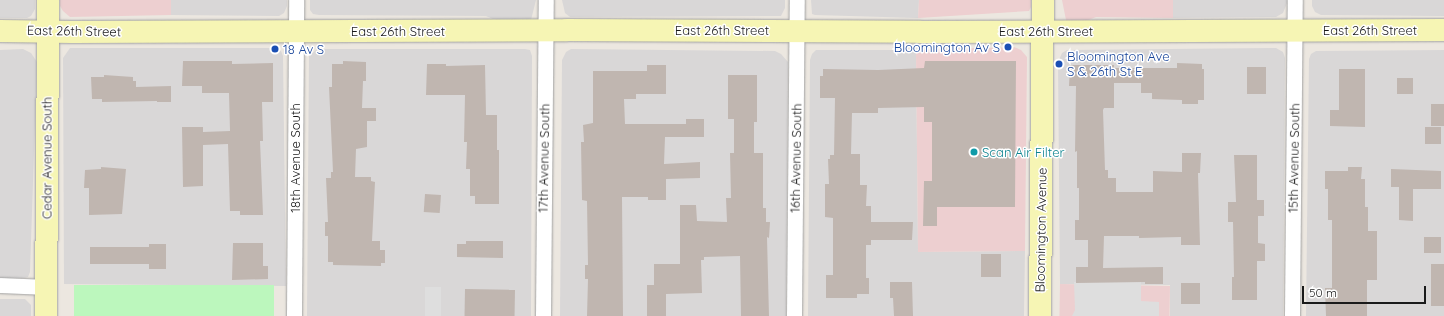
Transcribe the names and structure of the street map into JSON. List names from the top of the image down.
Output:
{
  "streets": {
    "street": [
      "East 26th Street",
      "Cedar Avenue South",
      "18th Avenue South",
      "17th Avenue South",
      "16th Avenue South",
      "15th Avenue South",
      "Bloomington Avenue"
    ]
  },
  "crossings": [
    ["East 26th Street", "Cedar Avenue South"],
    ["East 26th Street", "18th Avenue South"],
    ["East 26th Street", "17th Avenue South"],
    ["East 26th Street", "16th Avenue South"],
    ["East 26th Street", "15th Avenue South"],
    ["East 26th Street", "Bloomington Avenue"]
  ],
  "places": [
    "Bloomington Av S",
    "18 Av S",
    "Bloomington Ave S & 26th St E",
    "Scan Air Filter"
  ],
  "scale_bar": "50 m"
}
